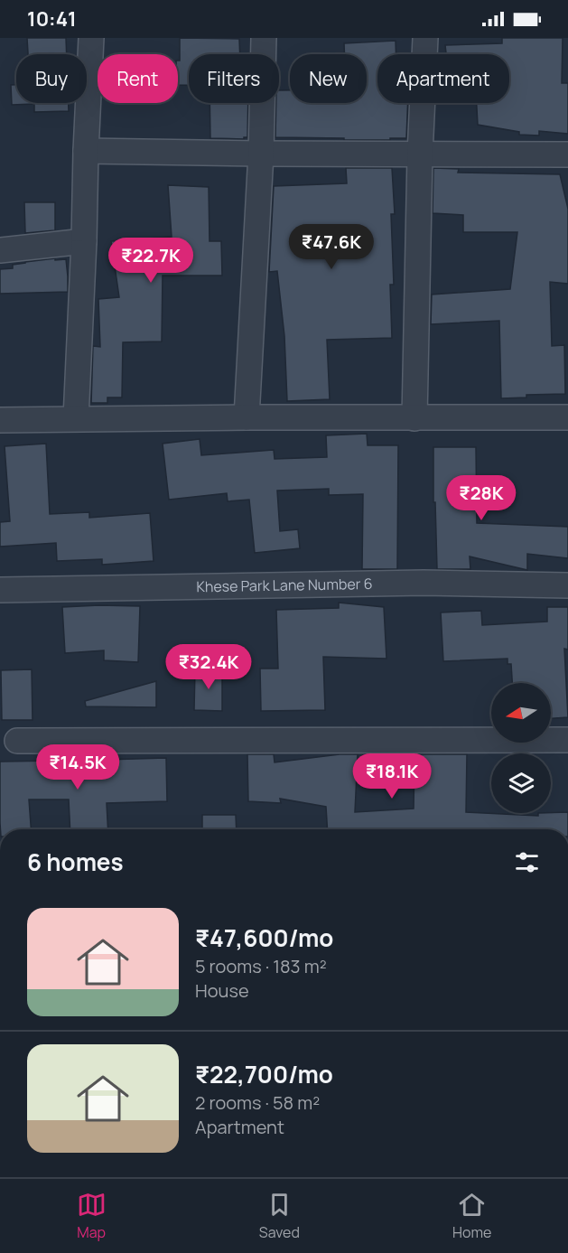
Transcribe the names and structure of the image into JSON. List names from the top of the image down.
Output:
{
  "streets": {
    "street": ["Khese Park Lane Number 6"]
  },
  "north": "left",
  "page": {
    "status": "10:41",
    "chip": [
      "Buy",
      "Rent",
      "Filters",
      "New",
      "Apartment"
    ],
    "price": [
      "₹47.6K",
      "₹22.7K",
      "₹28K",
      "₹32.4K",
      "₹14.5K",
      "₹18.1K"
    ],
    "heading": "6 homes",
    "list": [
      {
        "name": "₹47,600/mo",
        "note": "5 rooms · 183 m² · House"
      },
      {
        "name": "₹22,700/mo",
        "note": "2 rooms · 58 m² · Apartment"
      }
    ],
    "tabs": ["Map", "Saved", "Home"]
  }
}
